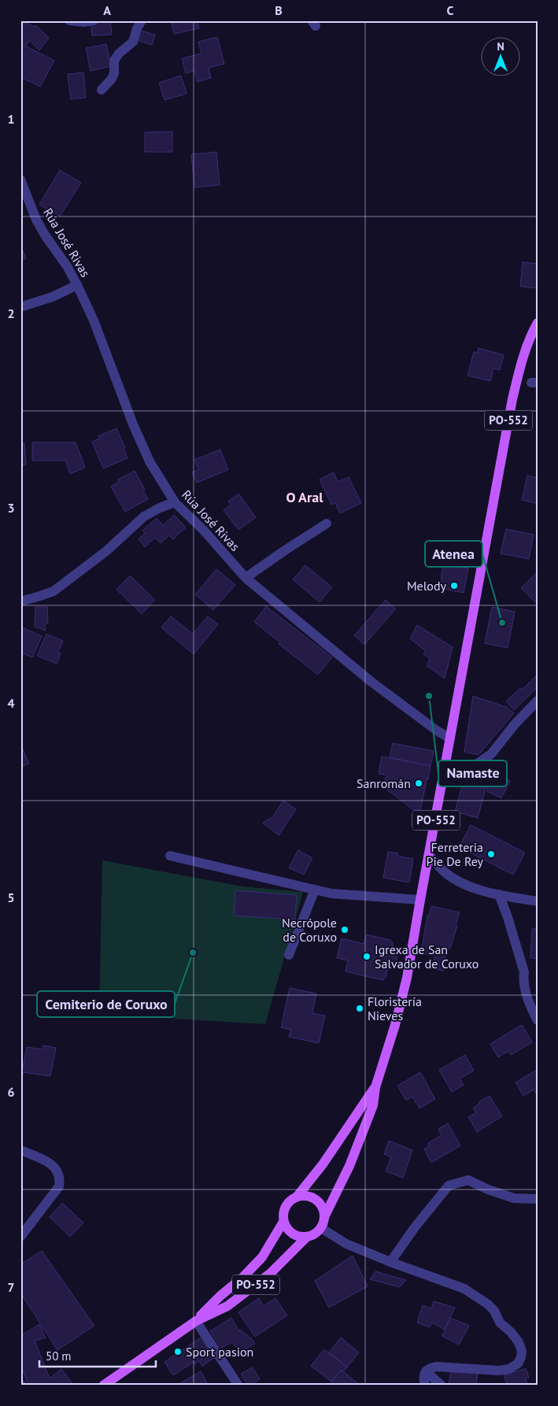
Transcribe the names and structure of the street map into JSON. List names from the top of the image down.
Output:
{
  "streets": {
    "main road": ["PO-552"],
    "street": ["Rúa José Rivas"]
  },
  "crossings": [
    ["Rúa José Rivas", "PO-552"]
  ],
  "districts": ["O Aral"],
  "places": [
    "Melody",
    "Atenea",
    "Namaste",
    "Sanromán",
    "Ferreteria Pie De Rey",
    "Necrópole de Coruxo",
    "Cemiterio de Coruxo",
    "Igrexa de San Salvador de Coruxo",
    "Floristería Nieves",
    "Sport pasion"
  ],
  "scale_bar": "50 m",
  "north": "top",
  "grid": {
    "columns": ["A", "B", "C"],
    "rows": [
      "1",
      "2",
      "3",
      "4",
      "5",
      "6",
      "7"
    ]
  }
}
